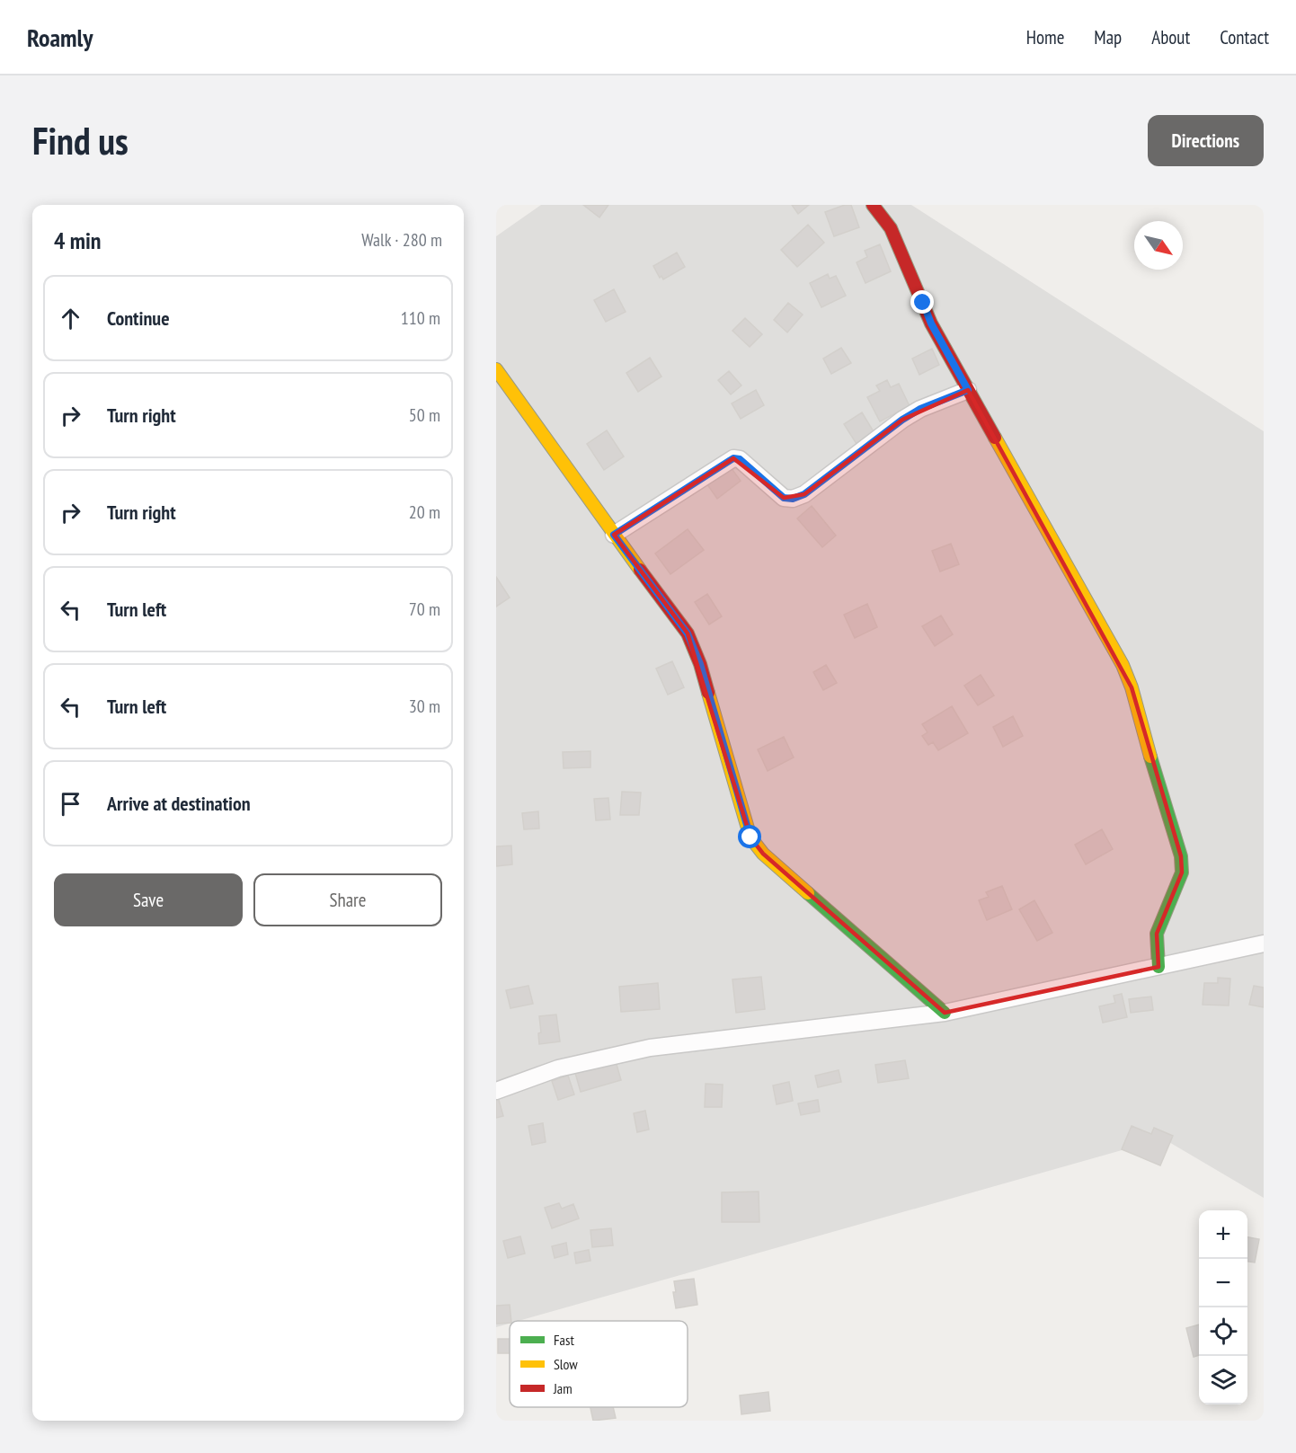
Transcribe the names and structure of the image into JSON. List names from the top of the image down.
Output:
{
  "legend": ["Fast", "Slow", "Jam"],
  "north": "bottom right",
  "page": {
    "header": "Roamly",
    "nav": [
      "Home",
      "Map",
      "About",
      "Contact"
    ],
    "buttons": [
      "Directions",
      ["Save", "Share"]
    ],
    "title": "Find us",
    "heading": ["4 min", "Walk · 280 m"],
    "list": [
      ["Continue", "110 m"],
      ["Turn right", "50 m"],
      ["Turn right", "20 m"],
      ["Turn left", "70 m"],
      ["Turn left", "30 m"],
      "Arrive at destination"
    ],
    "map_buttons": ["+", "−"]
  }
}
